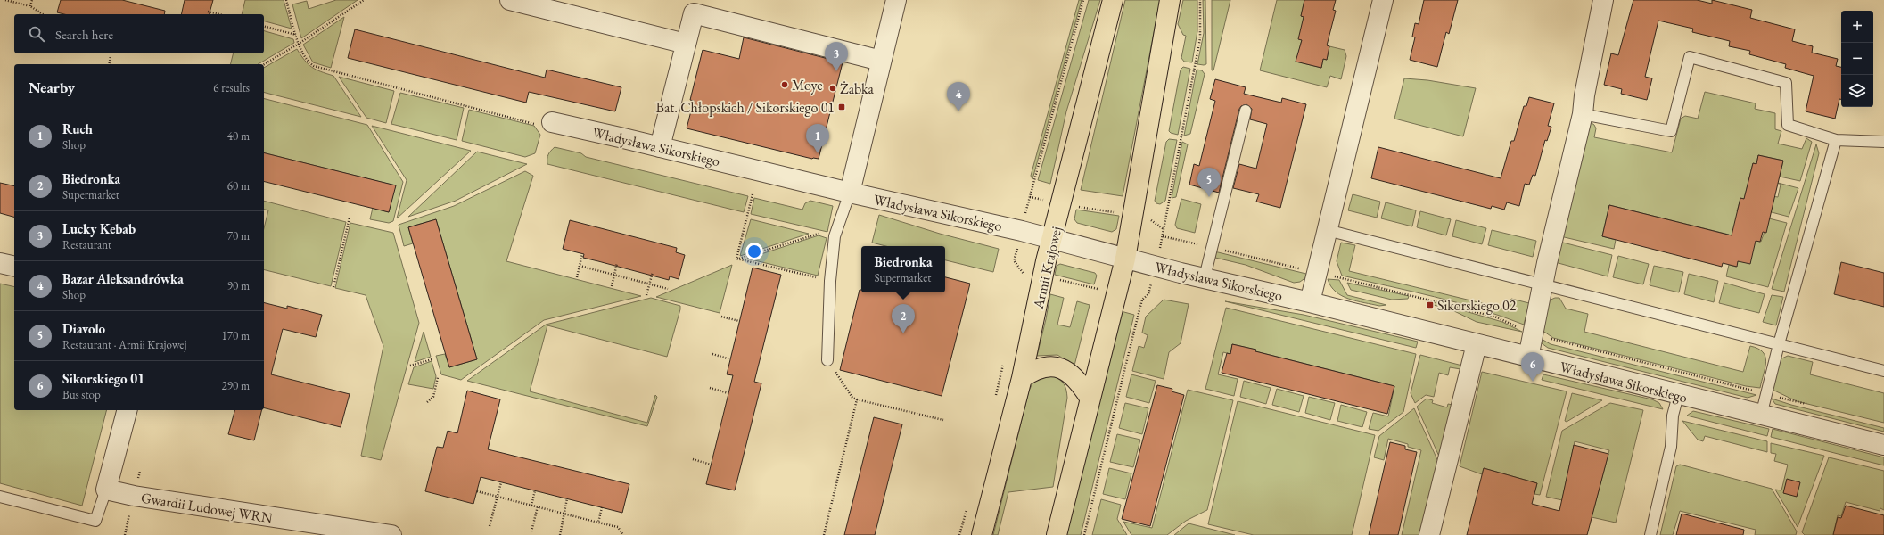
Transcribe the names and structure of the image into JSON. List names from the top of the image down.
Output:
{
  "streets": {
    "main road": ["Armii Krajowej"],
    "street": ["Władysława Sikorskiego", "Gwardii Ludowej WRN"]
  },
  "crossings": [
    ["Władysława Sikorskiego", "Armii Krajowej"]
  ],
  "places": {
    "other": ["Moye", "Żabka"],
    "transit": ["Bat. Chłopskich / Sikorskiego 01", "Sikorskiego 02"]
  },
  "page": {
    "map_buttons": ["+", "−"],
    "search": "Search here",
    "pins": [
      "3",
      "4",
      "1",
      "5",
      "2",
      "6"
    ],
    "heading": ["Nearby", "6 results"],
    "list": [
      {
        "mark": "1",
        "name": "Ruch",
        "note": "Shop",
        "value": "40 m"
      },
      {
        "mark": "2",
        "name": "Biedronka",
        "note": "Supermarket",
        "value": "60 m"
      },
      {
        "mark": "3",
        "name": "Lucky Kebab",
        "note": "Restaurant",
        "value": "70 m"
      },
      {
        "mark": "4",
        "name": "Bazar Aleksandrówka",
        "note": "Shop",
        "value": "90 m"
      },
      {
        "mark": "5",
        "name": "Diavolo",
        "note": "Restaurant · Armii Krajowej",
        "value": "170 m"
      },
      {
        "mark": "6",
        "name": "Sikorskiego 01",
        "note": "Bus stop",
        "value": "290 m"
      }
    ],
    "popup": ["Biedronka", "Supermarket"]
  }
}
